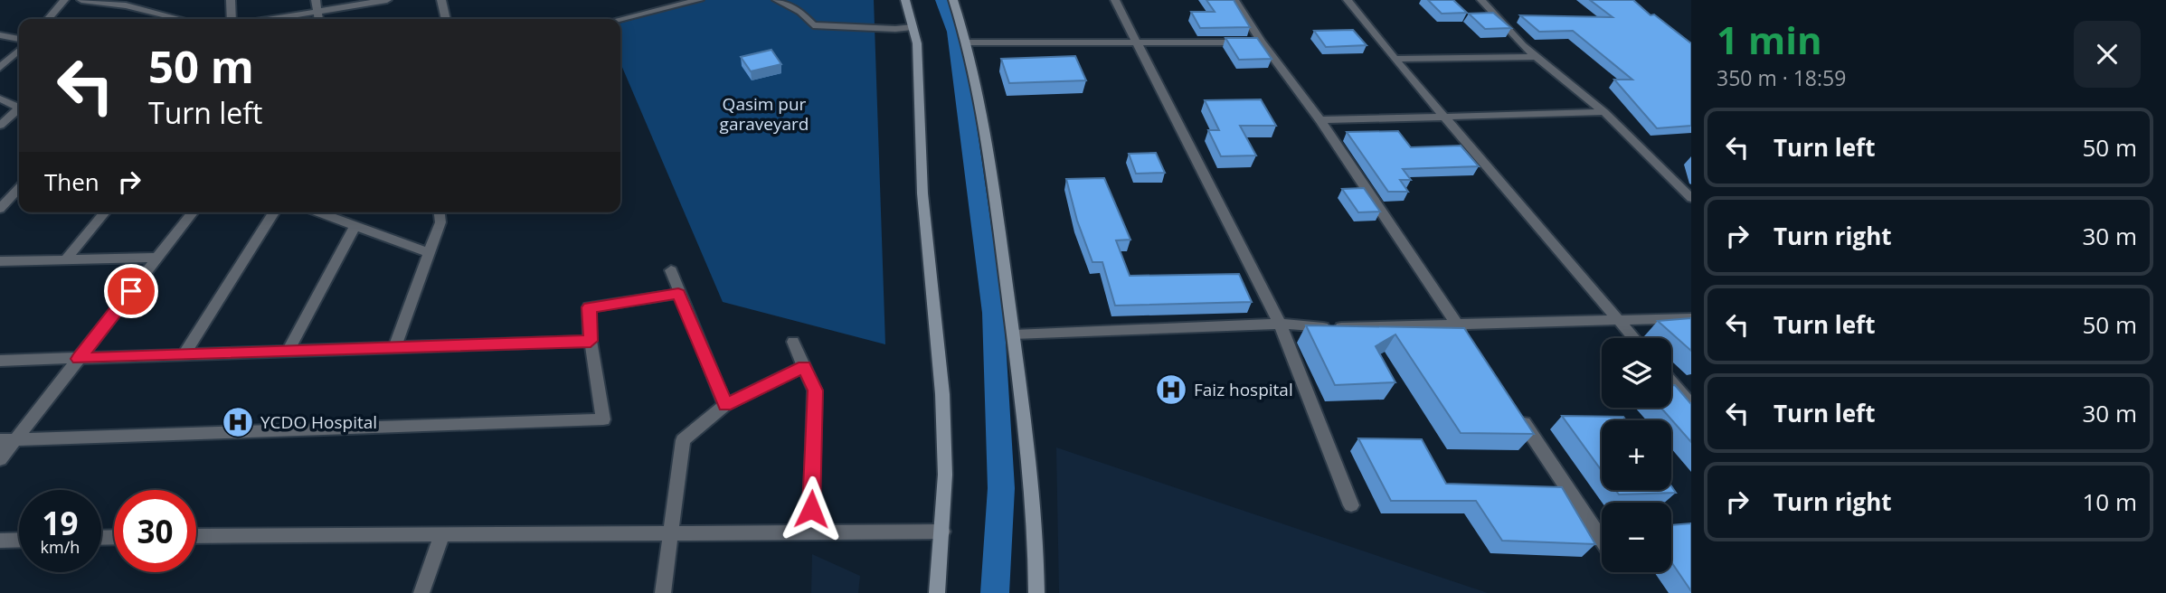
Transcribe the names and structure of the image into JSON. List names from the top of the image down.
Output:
{
  "parks": ["Qasim pur garaveyard"],
  "places": {
    "hospital": ["Faiz hospital", "YCDO Hospital"]
  },
  "page": {
    "heading": ["1 min", "350 m · 18:59"],
    "turn": ["50 m", "Turn left"],
    "list": [
      {
        "name": "Turn left",
        "value": "50 m"
      },
      {
        "name": "Turn right",
        "value": "30 m"
      },
      {
        "name": "Turn left",
        "value": "50 m"
      },
      {
        "name": "Turn left",
        "value": "30 m"
      },
      {
        "name": "Turn right",
        "value": "10 m"
      }
    ],
    "then": "Then",
    "map_buttons": ["+", "−"],
    "speed": "19 km/h",
    "limit": "30"
  }
}
